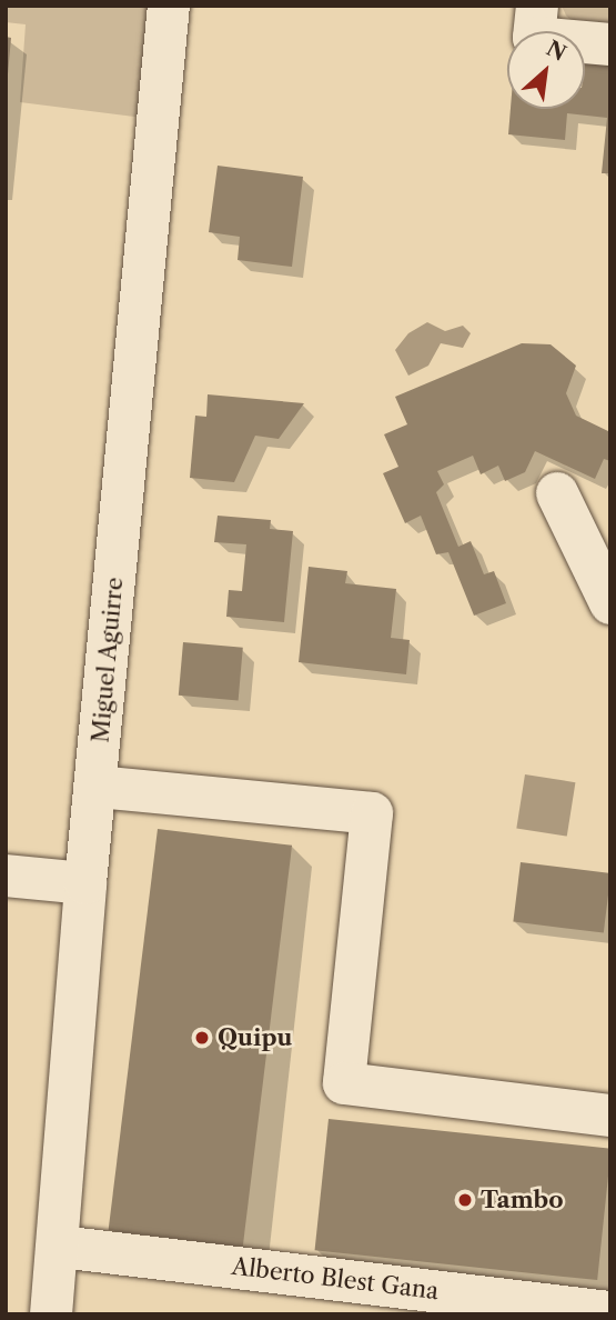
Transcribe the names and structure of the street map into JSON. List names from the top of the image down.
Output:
{
  "streets": {
    "street": ["Miguel Aguirre", "Alberto Blest Gana"]
  },
  "crossings": [
    ["Miguel Aguirre", "Alberto Blest Gana"]
  ],
  "places": ["Quipu", "Tambo"],
  "north": "top right"
}
